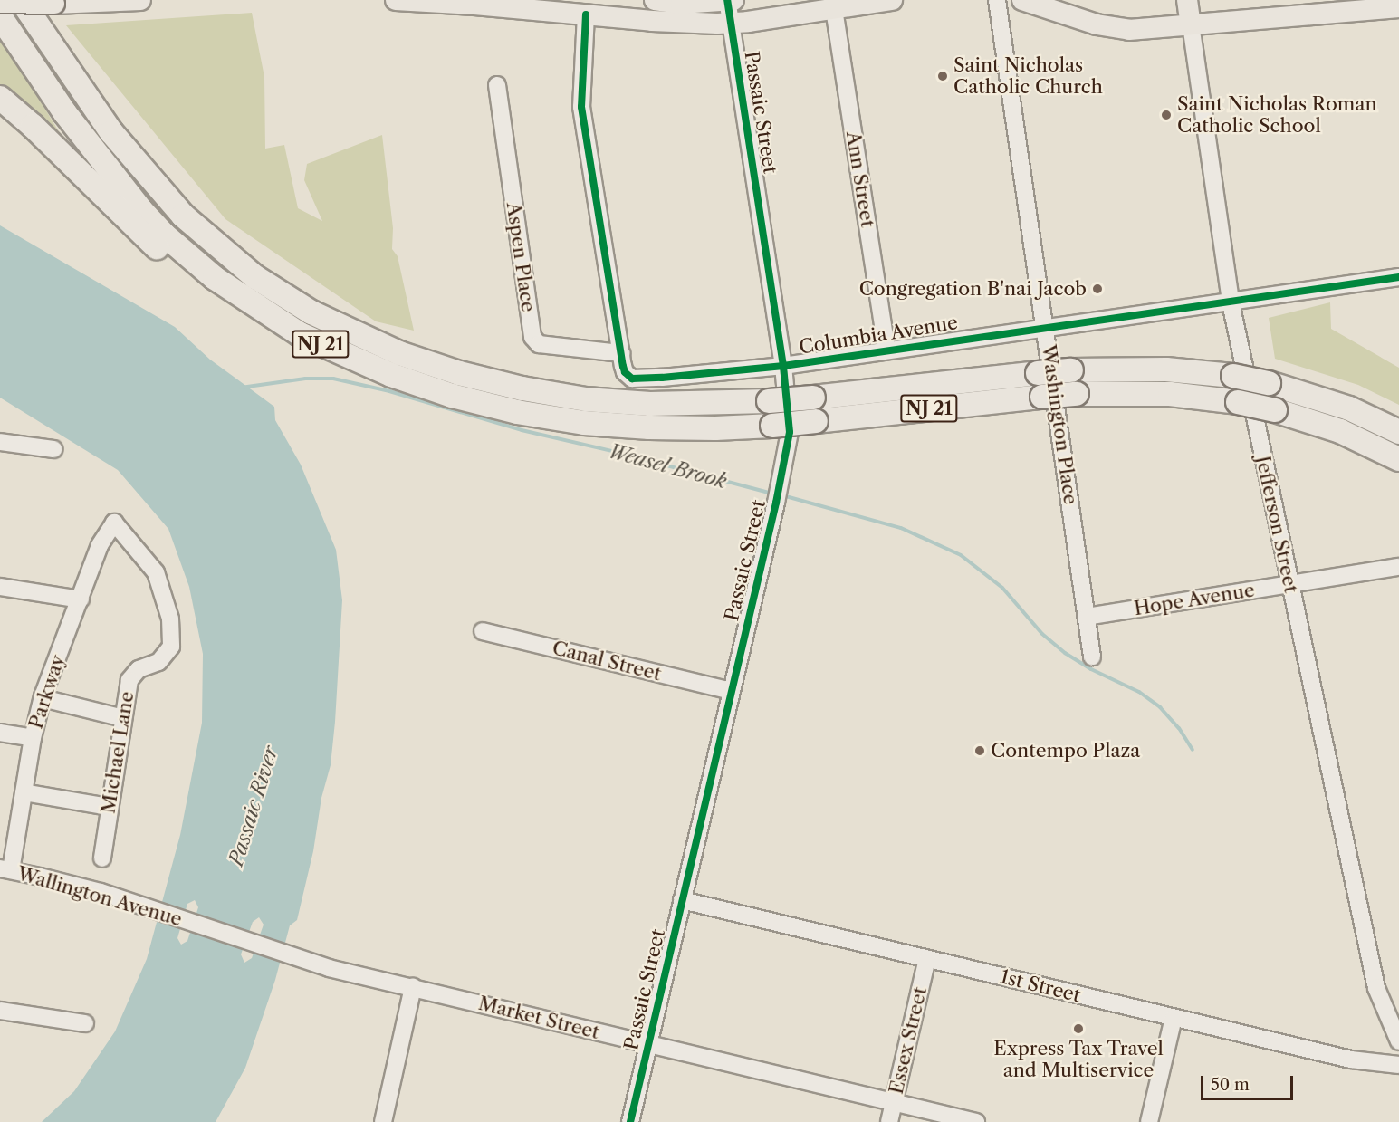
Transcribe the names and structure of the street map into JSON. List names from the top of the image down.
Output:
{
  "streets": {
    "highway": ["NJ 21"],
    "main road": ["Jefferson Street"],
    "street": [
      "Passaic Street",
      "Ann Street",
      "Aspen Place",
      "Columbia Avenue",
      "Washington Place",
      "Hope Avenue",
      "Canal Street",
      "Parkway",
      "Michael Lane",
      "Wallington Avenue",
      "1st Street",
      "Market Street",
      "Essex Street"
    ]
  },
  "crossings": [
    ["Passaic Street", "Columbia Avenue"],
    ["Passaic Street", "Canal Street"],
    ["Passaic Street", "1st Street"],
    ["Passaic Street", "Market Street"],
    ["Ann Street", "Columbia Avenue"],
    ["Aspen Place", "Columbia Avenue"],
    ["Columbia Avenue", "Washington Place"],
    ["Columbia Avenue", "Jefferson Street"],
    ["Washington Place", "Hope Avenue"],
    ["Jefferson Street", "Hope Avenue"],
    ["Parkway", "Michael Lane"],
    ["Parkway", "Wallington Avenue"],
    ["Wallington Avenue", "Market Street"],
    ["1st Street", "Essex Street"],
    ["Market Street", "Essex Street"]
  ],
  "water": ["Weasel Brook", "Passaic River"],
  "places": [
    "Saint Nicholas Catholic Church",
    "Saint Nicholas Roman Catholic School",
    "Congregation B'nai Jacob",
    "Contempo Plaza",
    "Express Tax Travel and Multiservice"
  ],
  "scale_bar": "50 m"
}
